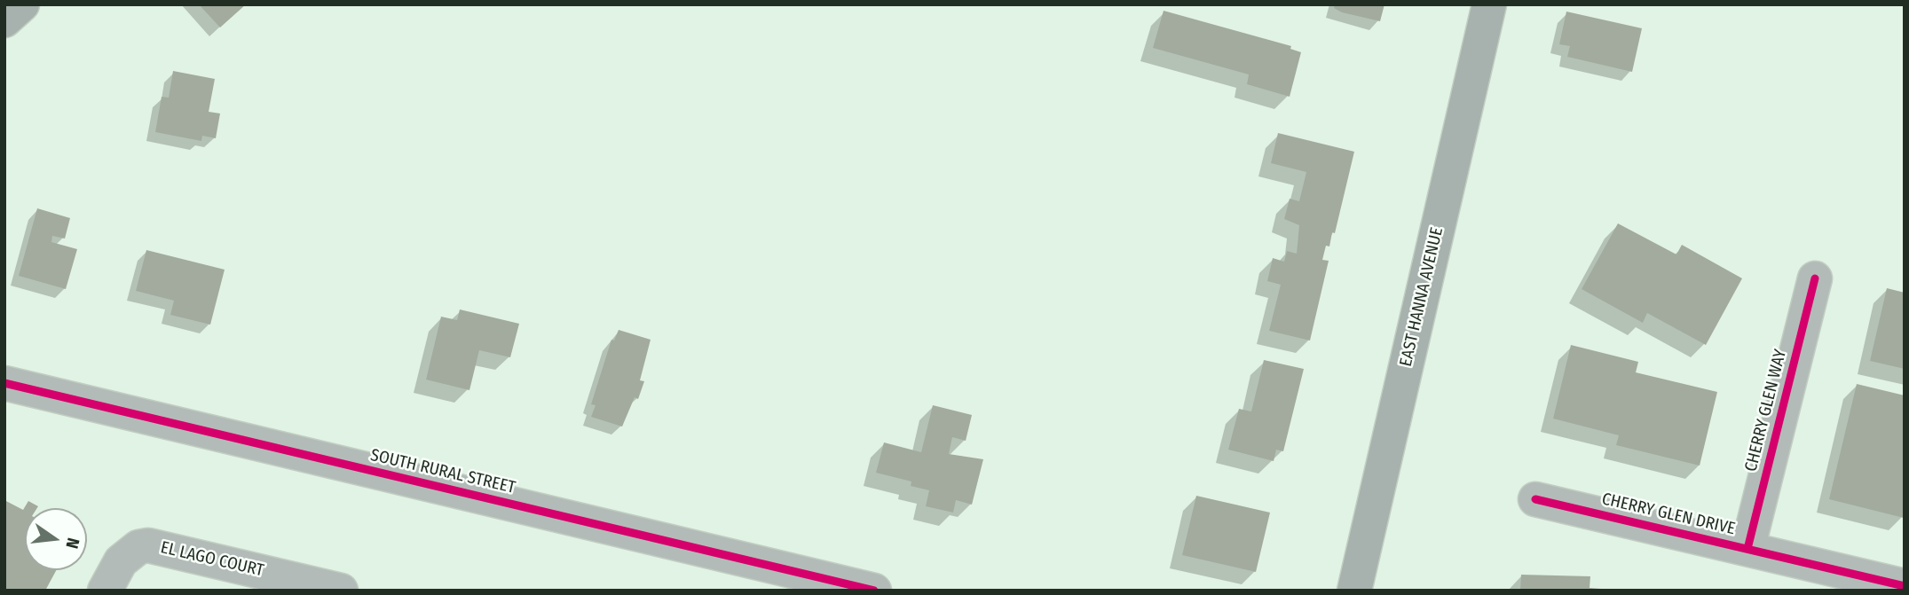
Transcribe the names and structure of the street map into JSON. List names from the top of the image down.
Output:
{
  "streets": {
    "main road": ["EAST HANNA AVENUE"],
    "street": [
      "CHERRY GLEN WAY",
      "SOUTH RURAL STREET",
      "CHERRY GLEN DRIVE",
      "EL LAGO COURT"
    ]
  },
  "crossings": [
    ["CHERRY GLEN WAY", "CHERRY GLEN DRIVE"]
  ],
  "north": "right"
}
